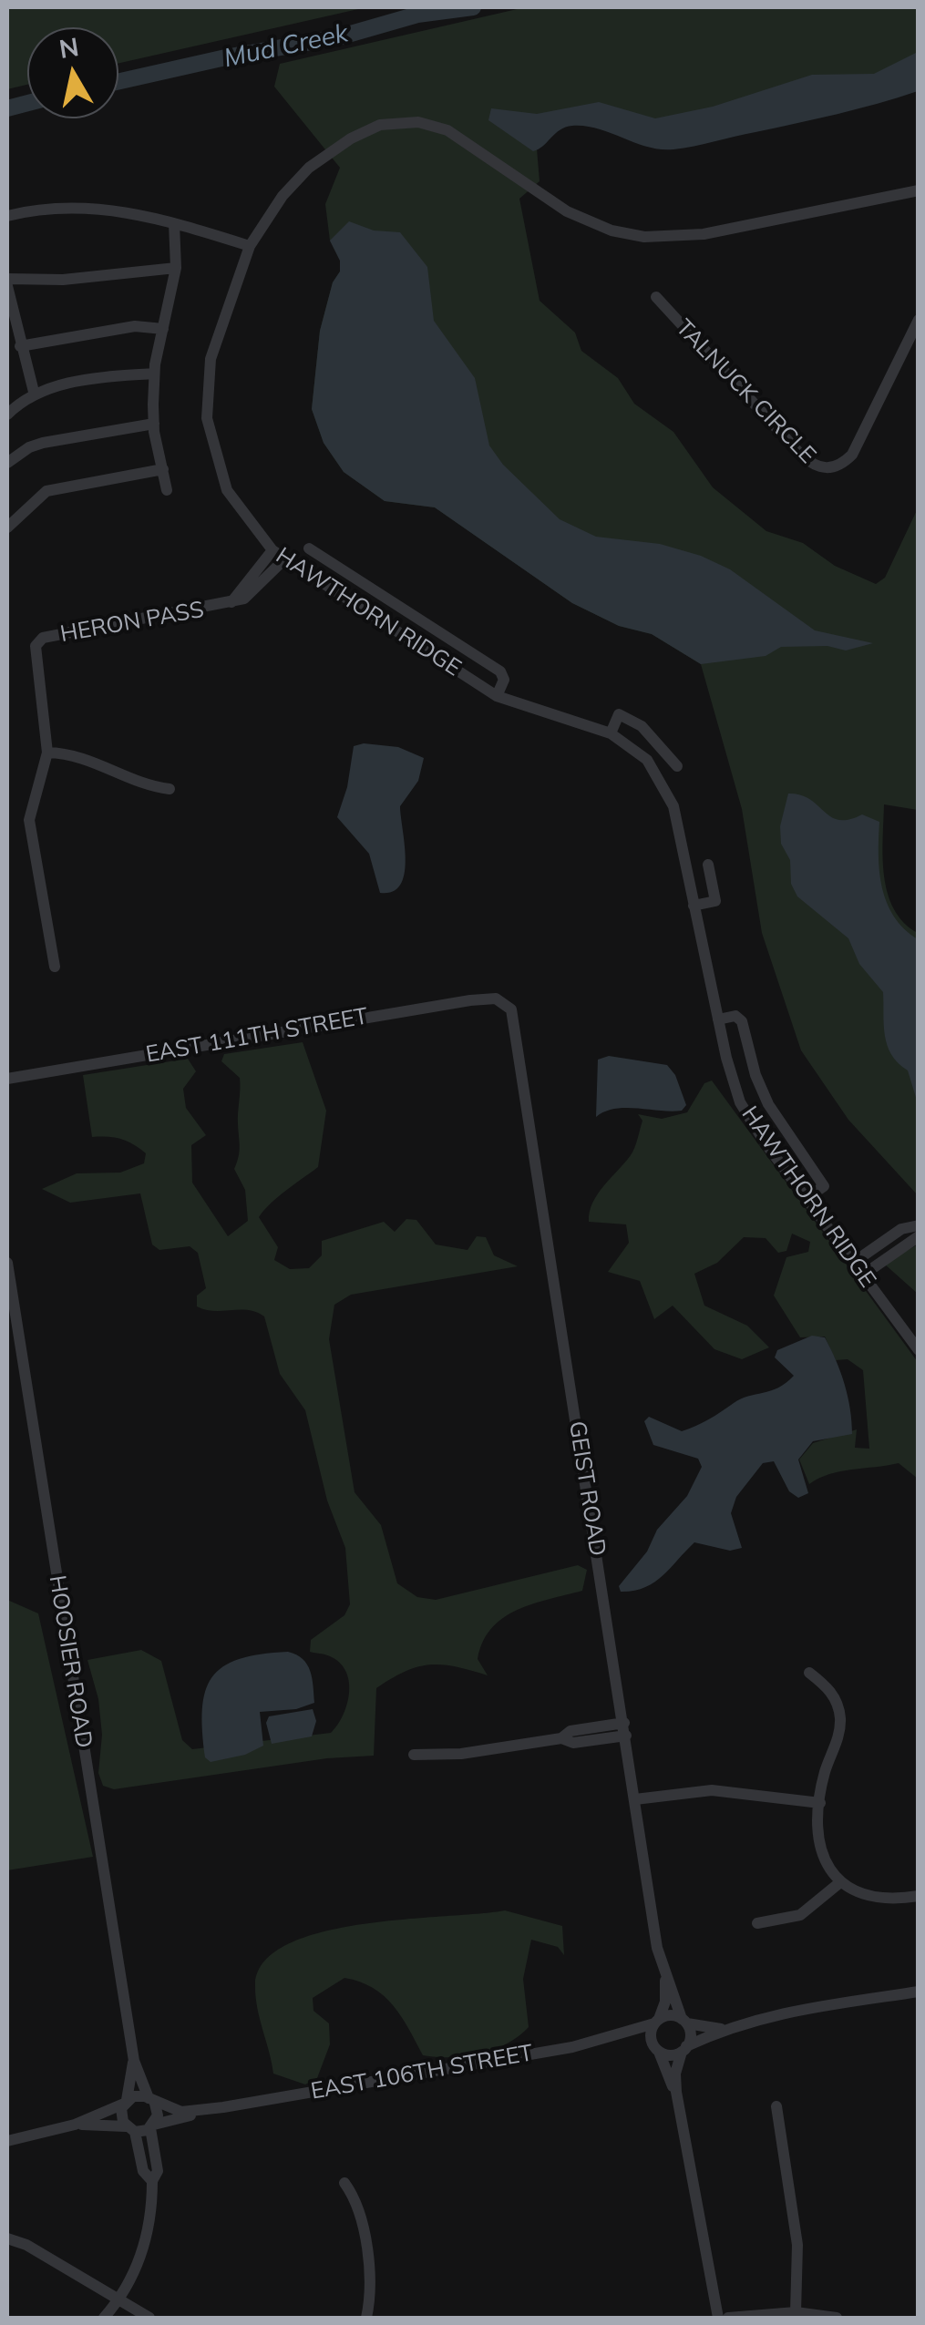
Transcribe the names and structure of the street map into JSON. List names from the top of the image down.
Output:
{
  "streets": {
    "street": [
      "TALNUCK CIRCLE",
      "HAWTHORN RIDGE",
      "HERON PASS",
      "EAST 111TH STREET",
      "GEIST ROAD",
      "HOOSIER ROAD",
      "EAST 106TH STREET"
    ]
  },
  "crossings": [
    ["HAWTHORN RIDGE", "HERON PASS"],
    ["EAST 111TH STREET", "GEIST ROAD"],
    ["GEIST ROAD", "EAST 106TH STREET"],
    ["HOOSIER ROAD", "EAST 106TH STREET"]
  ],
  "water": ["Mud Creek"],
  "north": "top"
}
